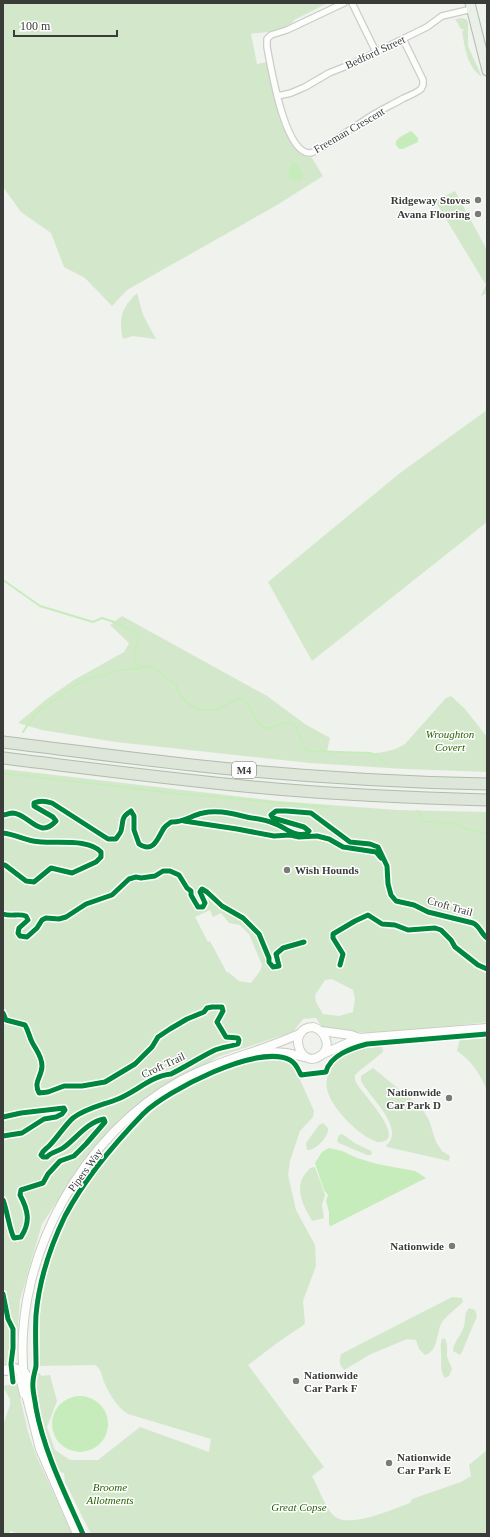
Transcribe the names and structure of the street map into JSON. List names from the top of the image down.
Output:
{
  "streets": {
    "highway": ["M4"],
    "main road": ["Pipers Way"],
    "street": ["Bedford Street", "Freeman Crescent"],
    "cycle path": ["Croft Trail"]
  },
  "crossings": [
    ["Bedford Street", "Freeman Crescent"]
  ],
  "parks": ["Wroughton Covert", "Broome Allotments", "Great Copse"],
  "places": [
    "Ridgeway Stoves",
    "Avana Flooring",
    "Wish Hounds",
    "Nationwide Car Park D",
    "Nationwide",
    "Nationwide Car Park F",
    "Nationwide Car Park E"
  ],
  "scale_bar": "100 m"
}
